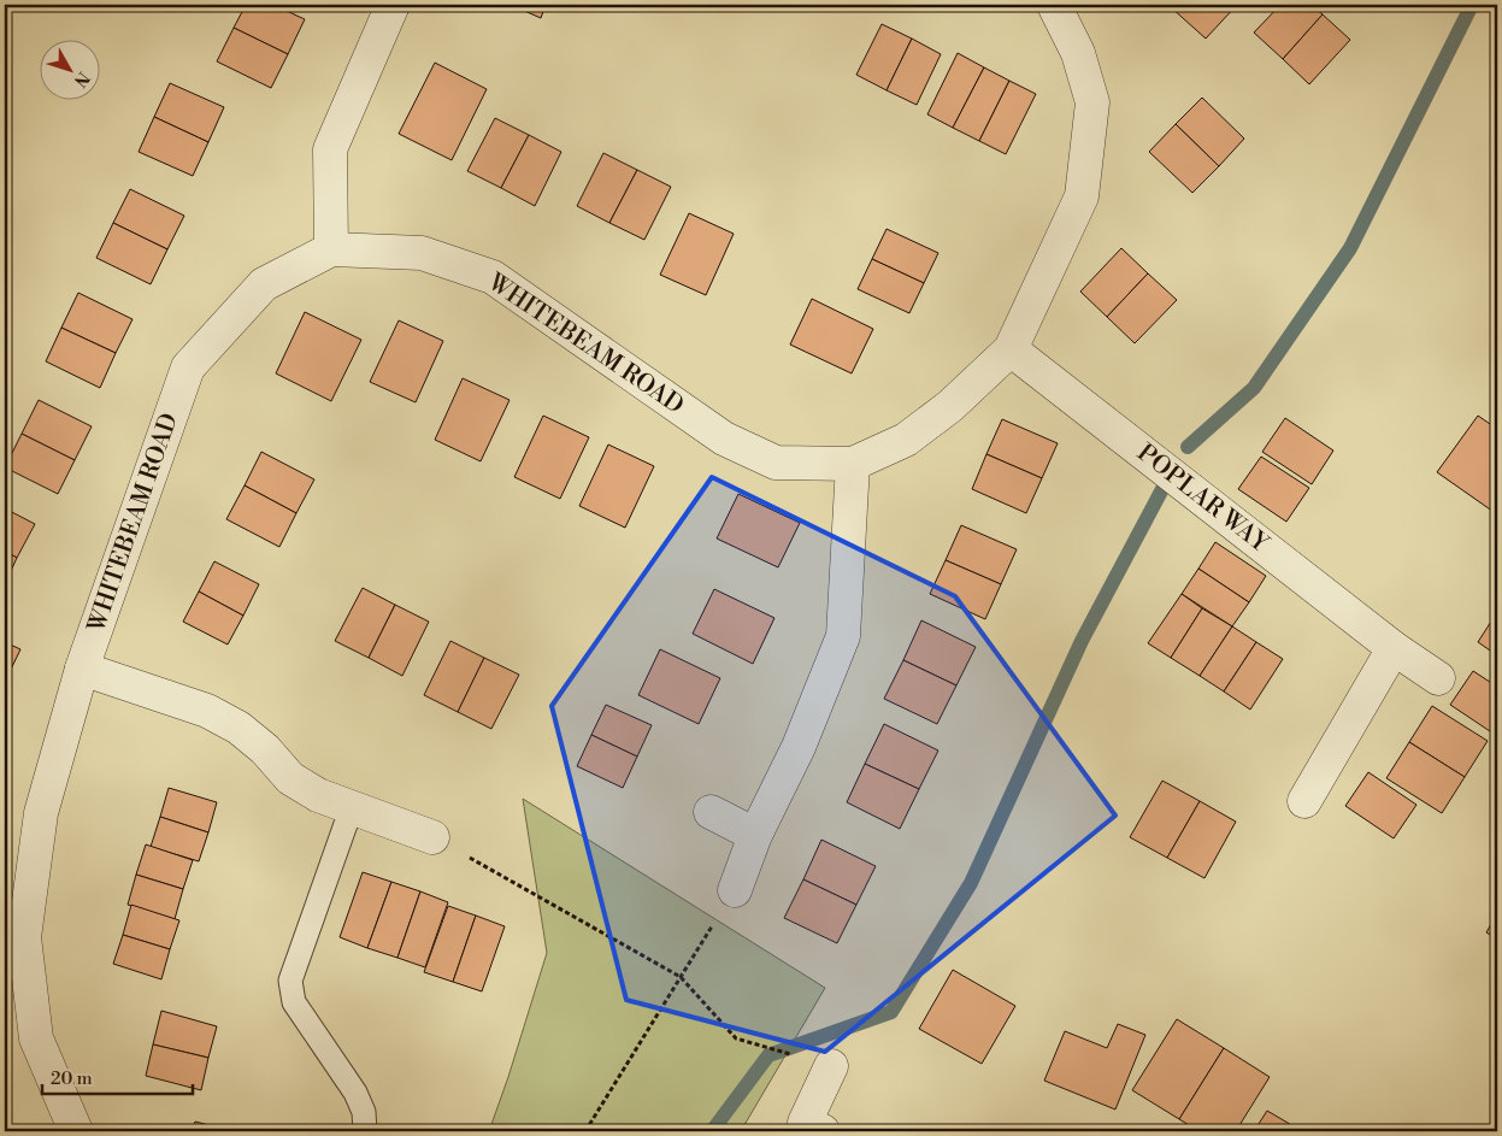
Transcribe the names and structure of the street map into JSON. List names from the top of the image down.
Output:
{
  "streets": {
    "street": ["WHITEBEAM ROAD", "POPLAR WAY"]
  },
  "crossings": [
    ["WHITEBEAM ROAD", "POPLAR WAY"]
  ],
  "scale_bar": "20 m",
  "north": "bottom right"
}
